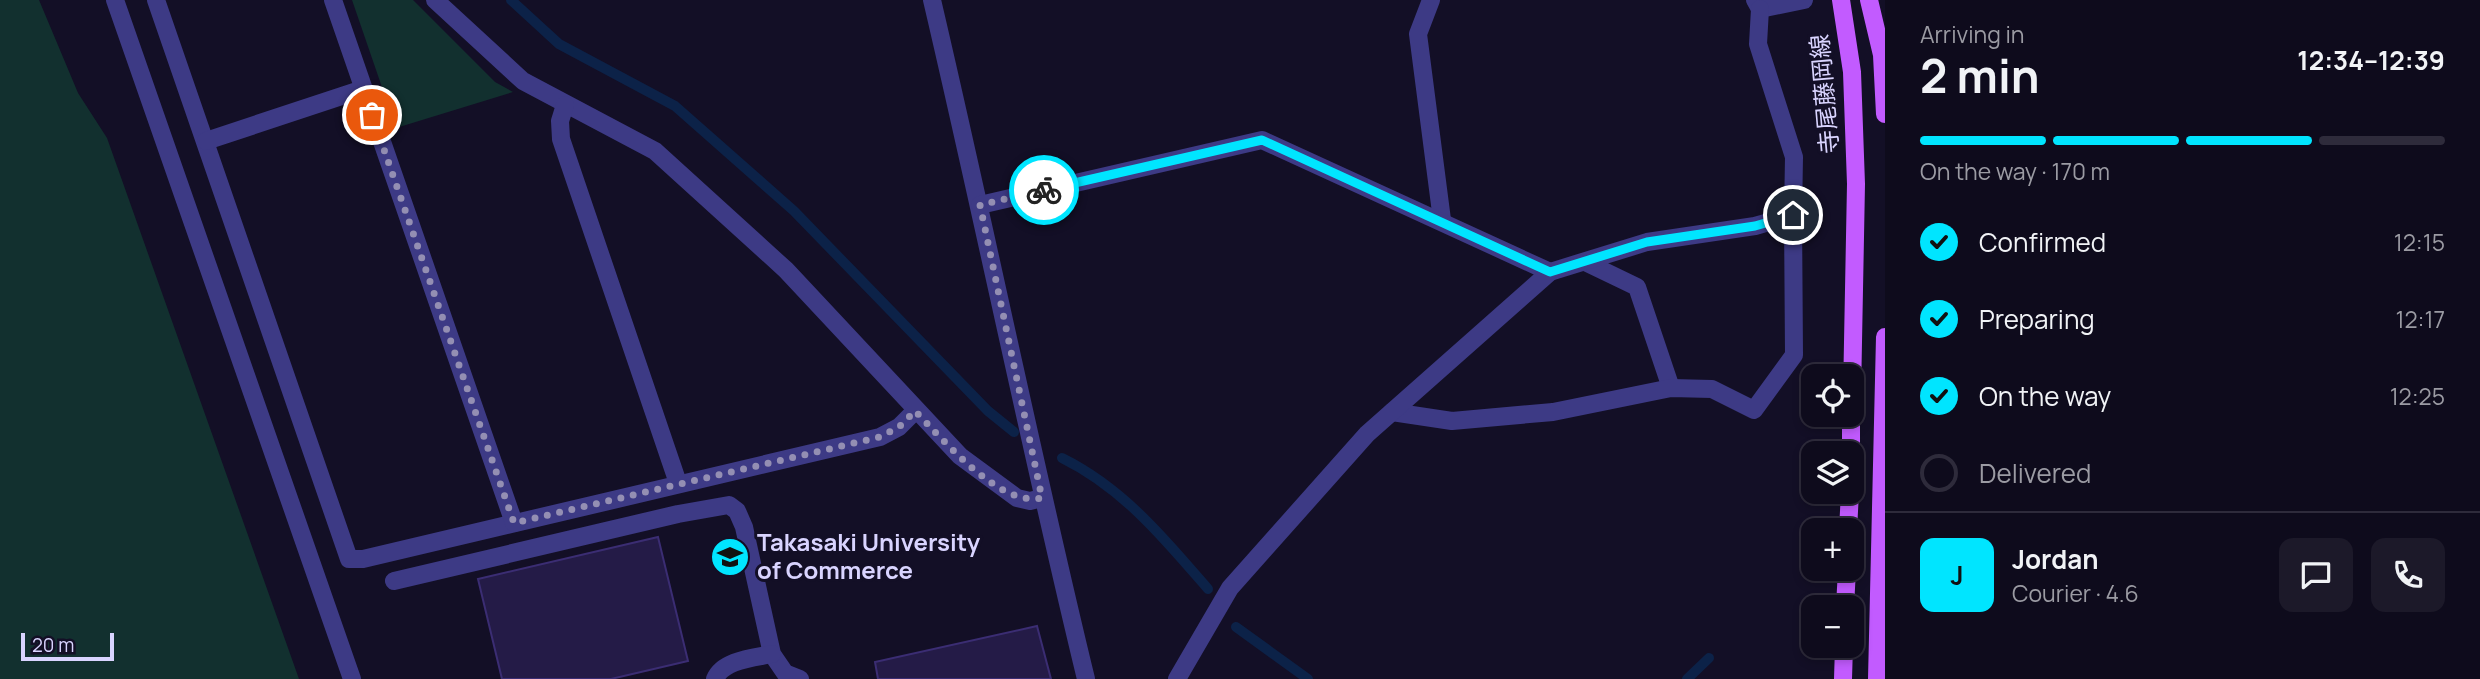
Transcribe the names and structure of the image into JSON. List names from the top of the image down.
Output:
{
  "streets": {
    "main road": ["寺尾藤岡線"]
  },
  "places": {
    "school or university": ["Takasaki University of Commerce"]
  },
  "scale_bar": "20 m",
  "page": {
    "heading": ["2 min", "Arriving in", "12:34–12:39"],
    "panel": ["Jordan", "Courier · 4.6"],
    "bar": "On the way · 170 m",
    "list": [
      ["Confirmed", "12:15"],
      ["Preparing", "12:17"],
      ["On the way", "12:25"],
      "Delivered"
    ],
    "map_buttons": ["+", "−"],
    "round": "J",
    "scale": "20 m"
  }
}
